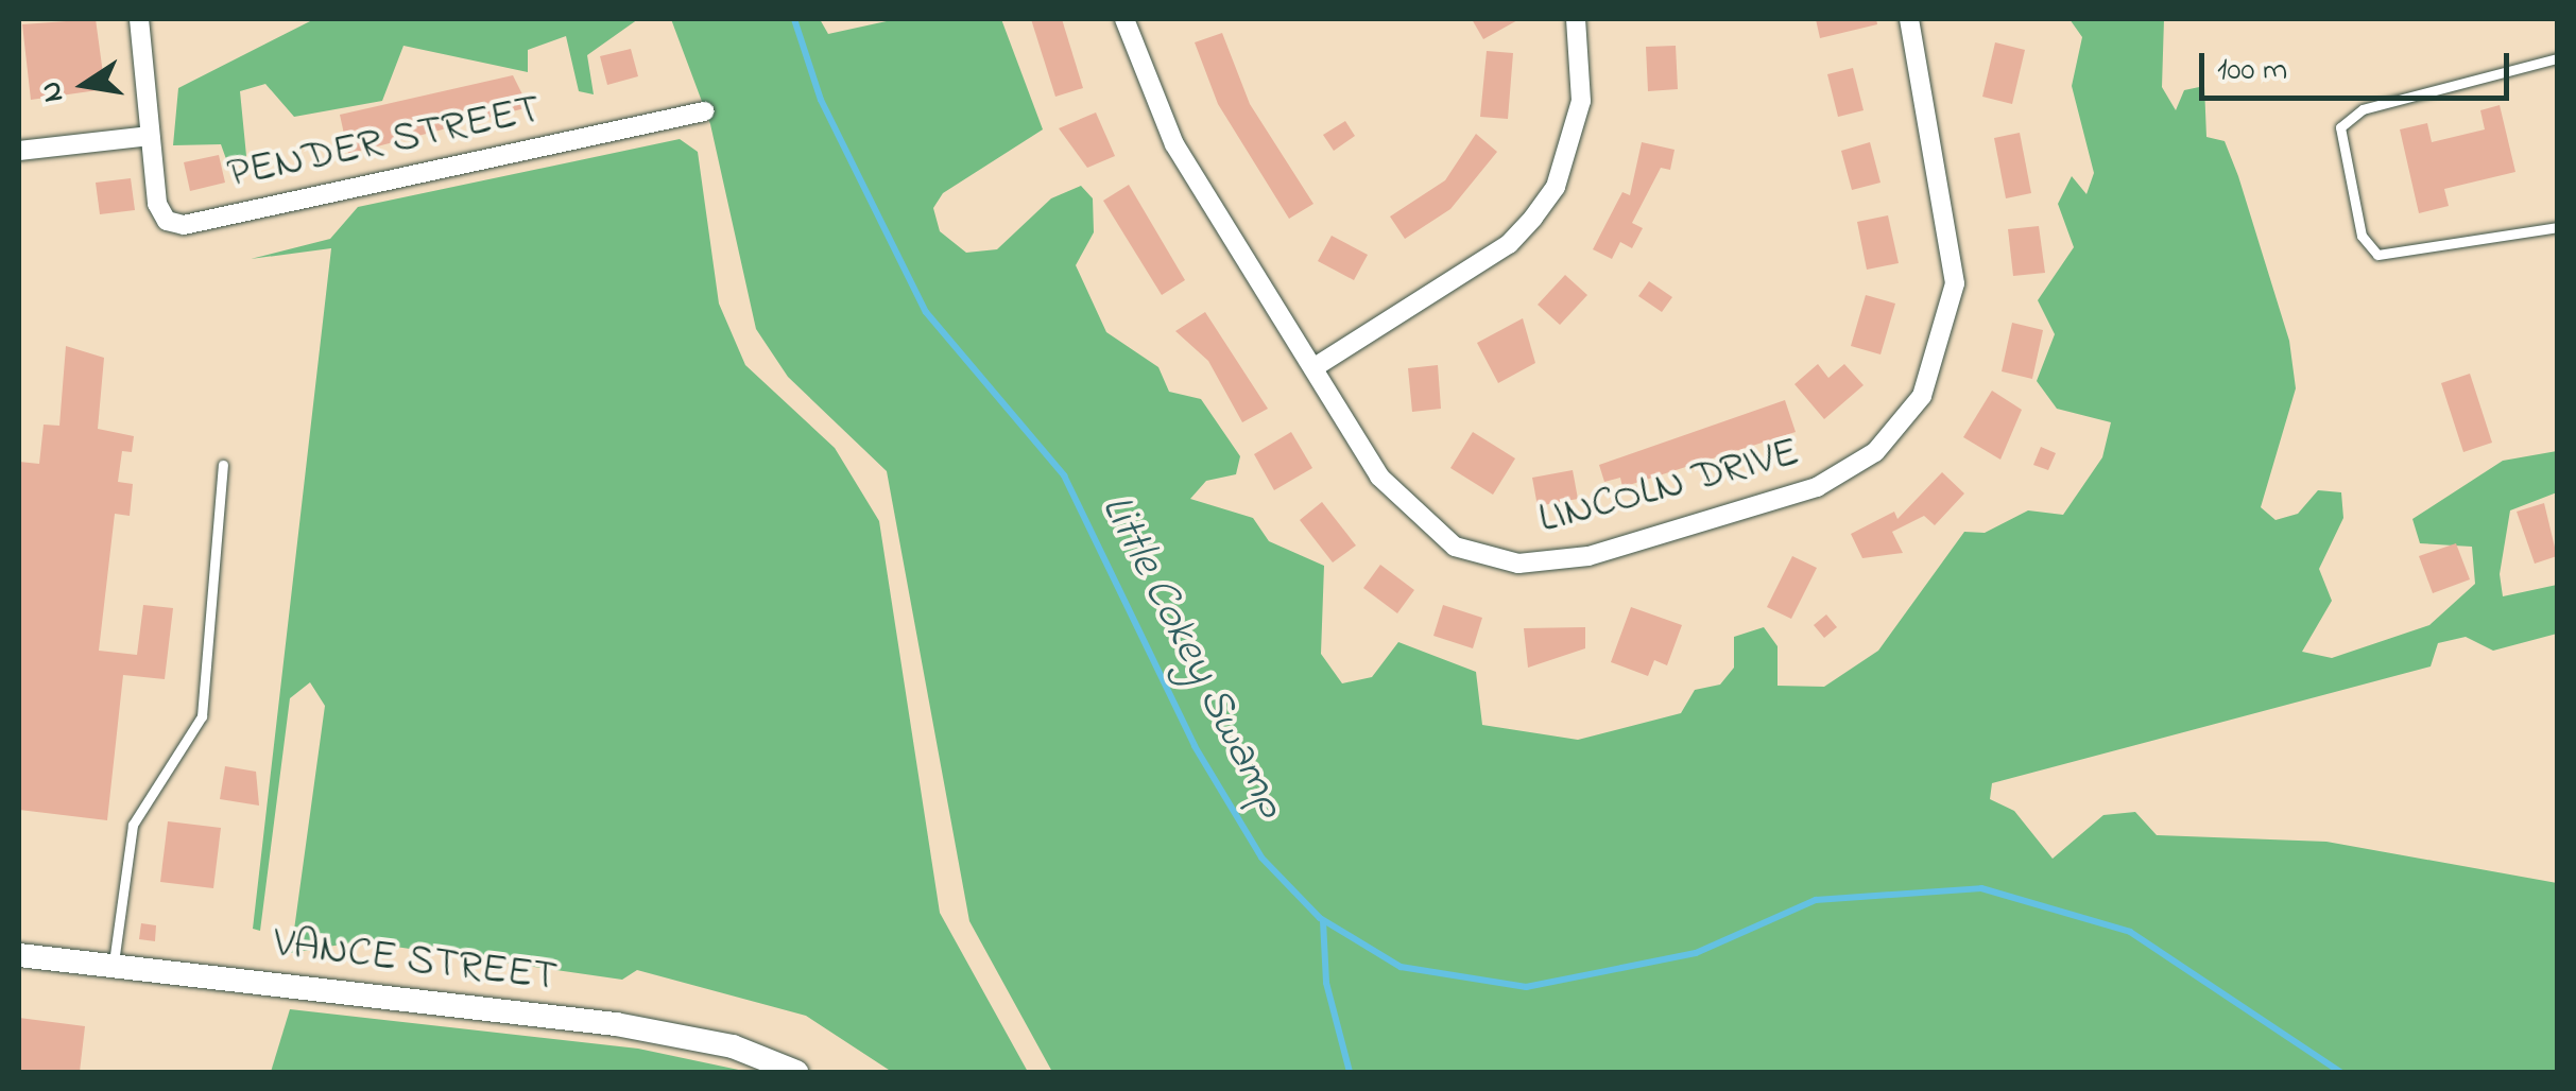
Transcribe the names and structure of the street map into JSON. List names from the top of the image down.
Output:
{
  "streets": {
    "street": ["PENDER STREET", "LINCOLN DRIVE", "VANCE STREET"]
  },
  "water": ["Little Cokey Swamp"],
  "scale_bar": "100 m",
  "north": "left"
}
